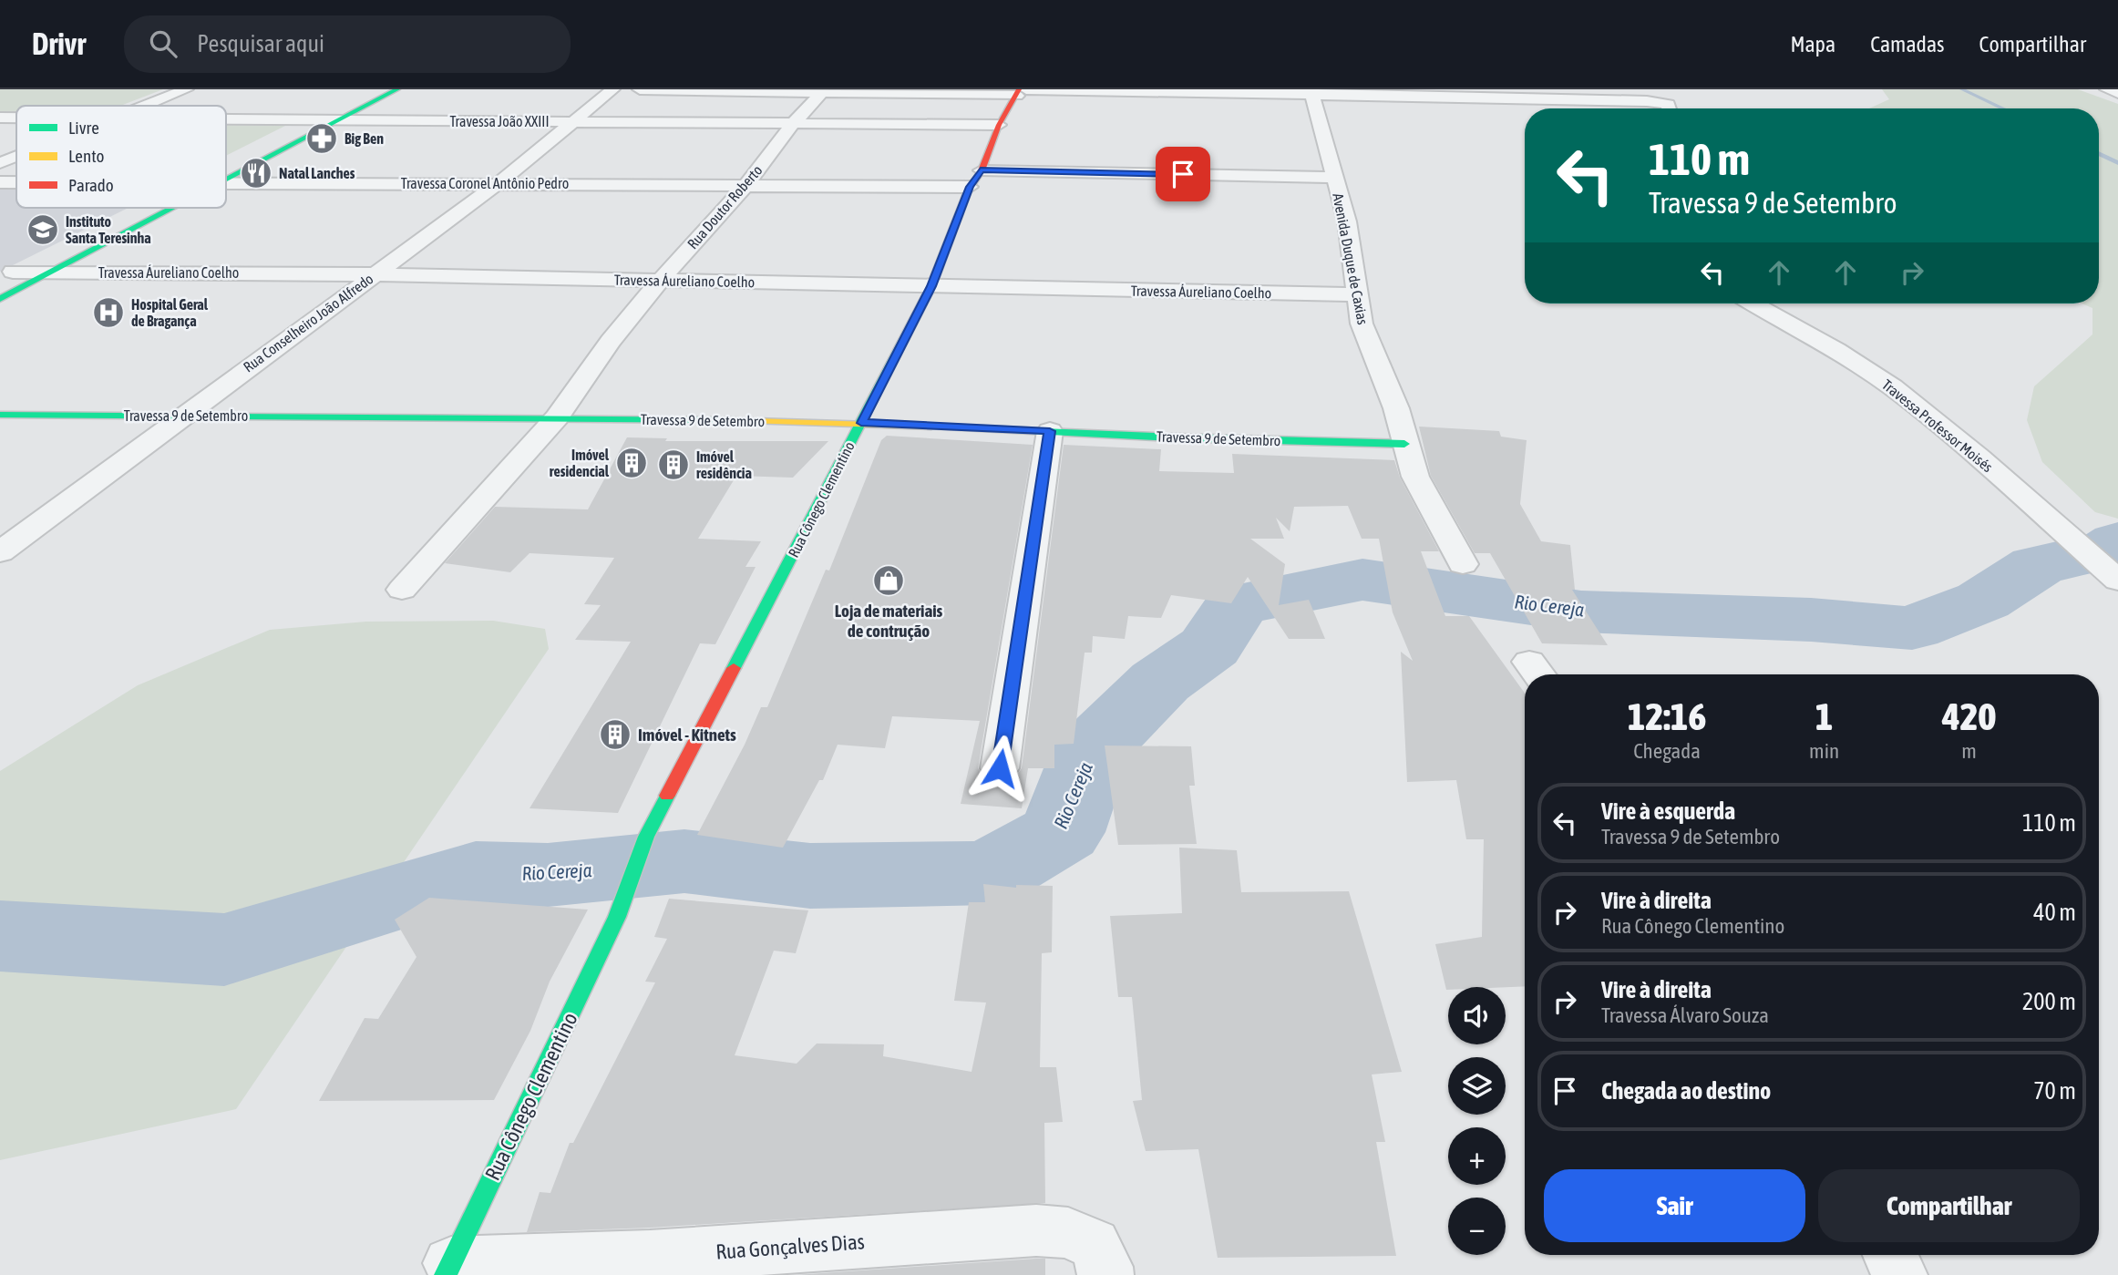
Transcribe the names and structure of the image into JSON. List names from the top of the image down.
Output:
{
  "streets": {
    "street": [
      "Travessa João XXIII",
      "Travessa Coronel Antônio Pedro",
      "Rua Doutor Roberto",
      "Avenida Duque de Caxias",
      "Travessa Áureliano Coelho",
      "Rua Conselheiro João Alfredo",
      "Travessa 9 de Setembro",
      "Travessa Professor Moisés",
      "Rua Cônego Clementino",
      "Rua Gonçalves Dias"
    ]
  },
  "crossings": [
    ["Travessa João XXIII", "Rua Doutor Roberto"],
    ["Travessa João XXIII", "Rua Conselheiro João Alfredo"],
    ["Travessa João XXIII", "Rua Cônego Clementino"],
    ["Travessa Coronel Antônio Pedro", "Rua Doutor Roberto"],
    ["Travessa Coronel Antônio Pedro", "Rua Conselheiro João Alfredo"],
    ["Travessa Coronel Antônio Pedro", "Rua Cônego Clementino"],
    ["Rua Doutor Roberto", "Travessa Áureliano Coelho"],
    ["Rua Doutor Roberto", "Travessa 9 de Setembro"],
    ["Avenida Duque de Caxias", "Travessa Áureliano Coelho"],
    ["Avenida Duque de Caxias", "Travessa 9 de Setembro"],
    ["Travessa Áureliano Coelho", "Rua Conselheiro João Alfredo"],
    ["Travessa Áureliano Coelho", "Rua Cônego Clementino"],
    ["Rua Conselheiro João Alfredo", "Travessa 9 de Setembro"],
    ["Travessa 9 de Setembro", "Rua Cônego Clementino"],
    ["Rua Cônego Clementino", "Rua Gonçalves Dias"]
  ],
  "water": ["Rio Cereja"],
  "places": {
    "pharmacy": ["Big Ben"],
    "restaurant": ["Natal Lanches"],
    "school or university": ["Instituto Santa Teresinha"],
    "hospital": ["Hospital Geral de Bragança"],
    "building": ["Imóvel residencial", "Imóvel residência", "Imóvel - Kitnets"],
    "shop": ["Loja de materiais de contrução"]
  },
  "legend": ["Livre", "Lento", "Parado"],
  "page": {
    "header": "Drivr",
    "search": "Pesquisar aqui",
    "nav": ["Mapa", "Camadas", "Compartilhar"],
    "turn": ["110 m", "Travessa 9 de Setembro"],
    "eta": [
      "12:16",
      "Chegada",
      "1",
      "min",
      "420",
      "m"
    ],
    "list": [
      {
        "name": "Vire à esquerda",
        "note": "Travessa 9 de Setembro",
        "value": "110 m"
      },
      {
        "name": "Vire à direita",
        "note": "Rua Cônego Clementino",
        "value": "40 m"
      },
      {
        "name": "Vire à direita",
        "note": "Travessa Álvaro Souza",
        "value": "200 m"
      },
      {
        "name": "Chegada ao destino",
        "value": "70 m"
      }
    ],
    "map_buttons": ["+", "−"],
    "buttons": ["Sair", "Compartilhar"]
  }
}
